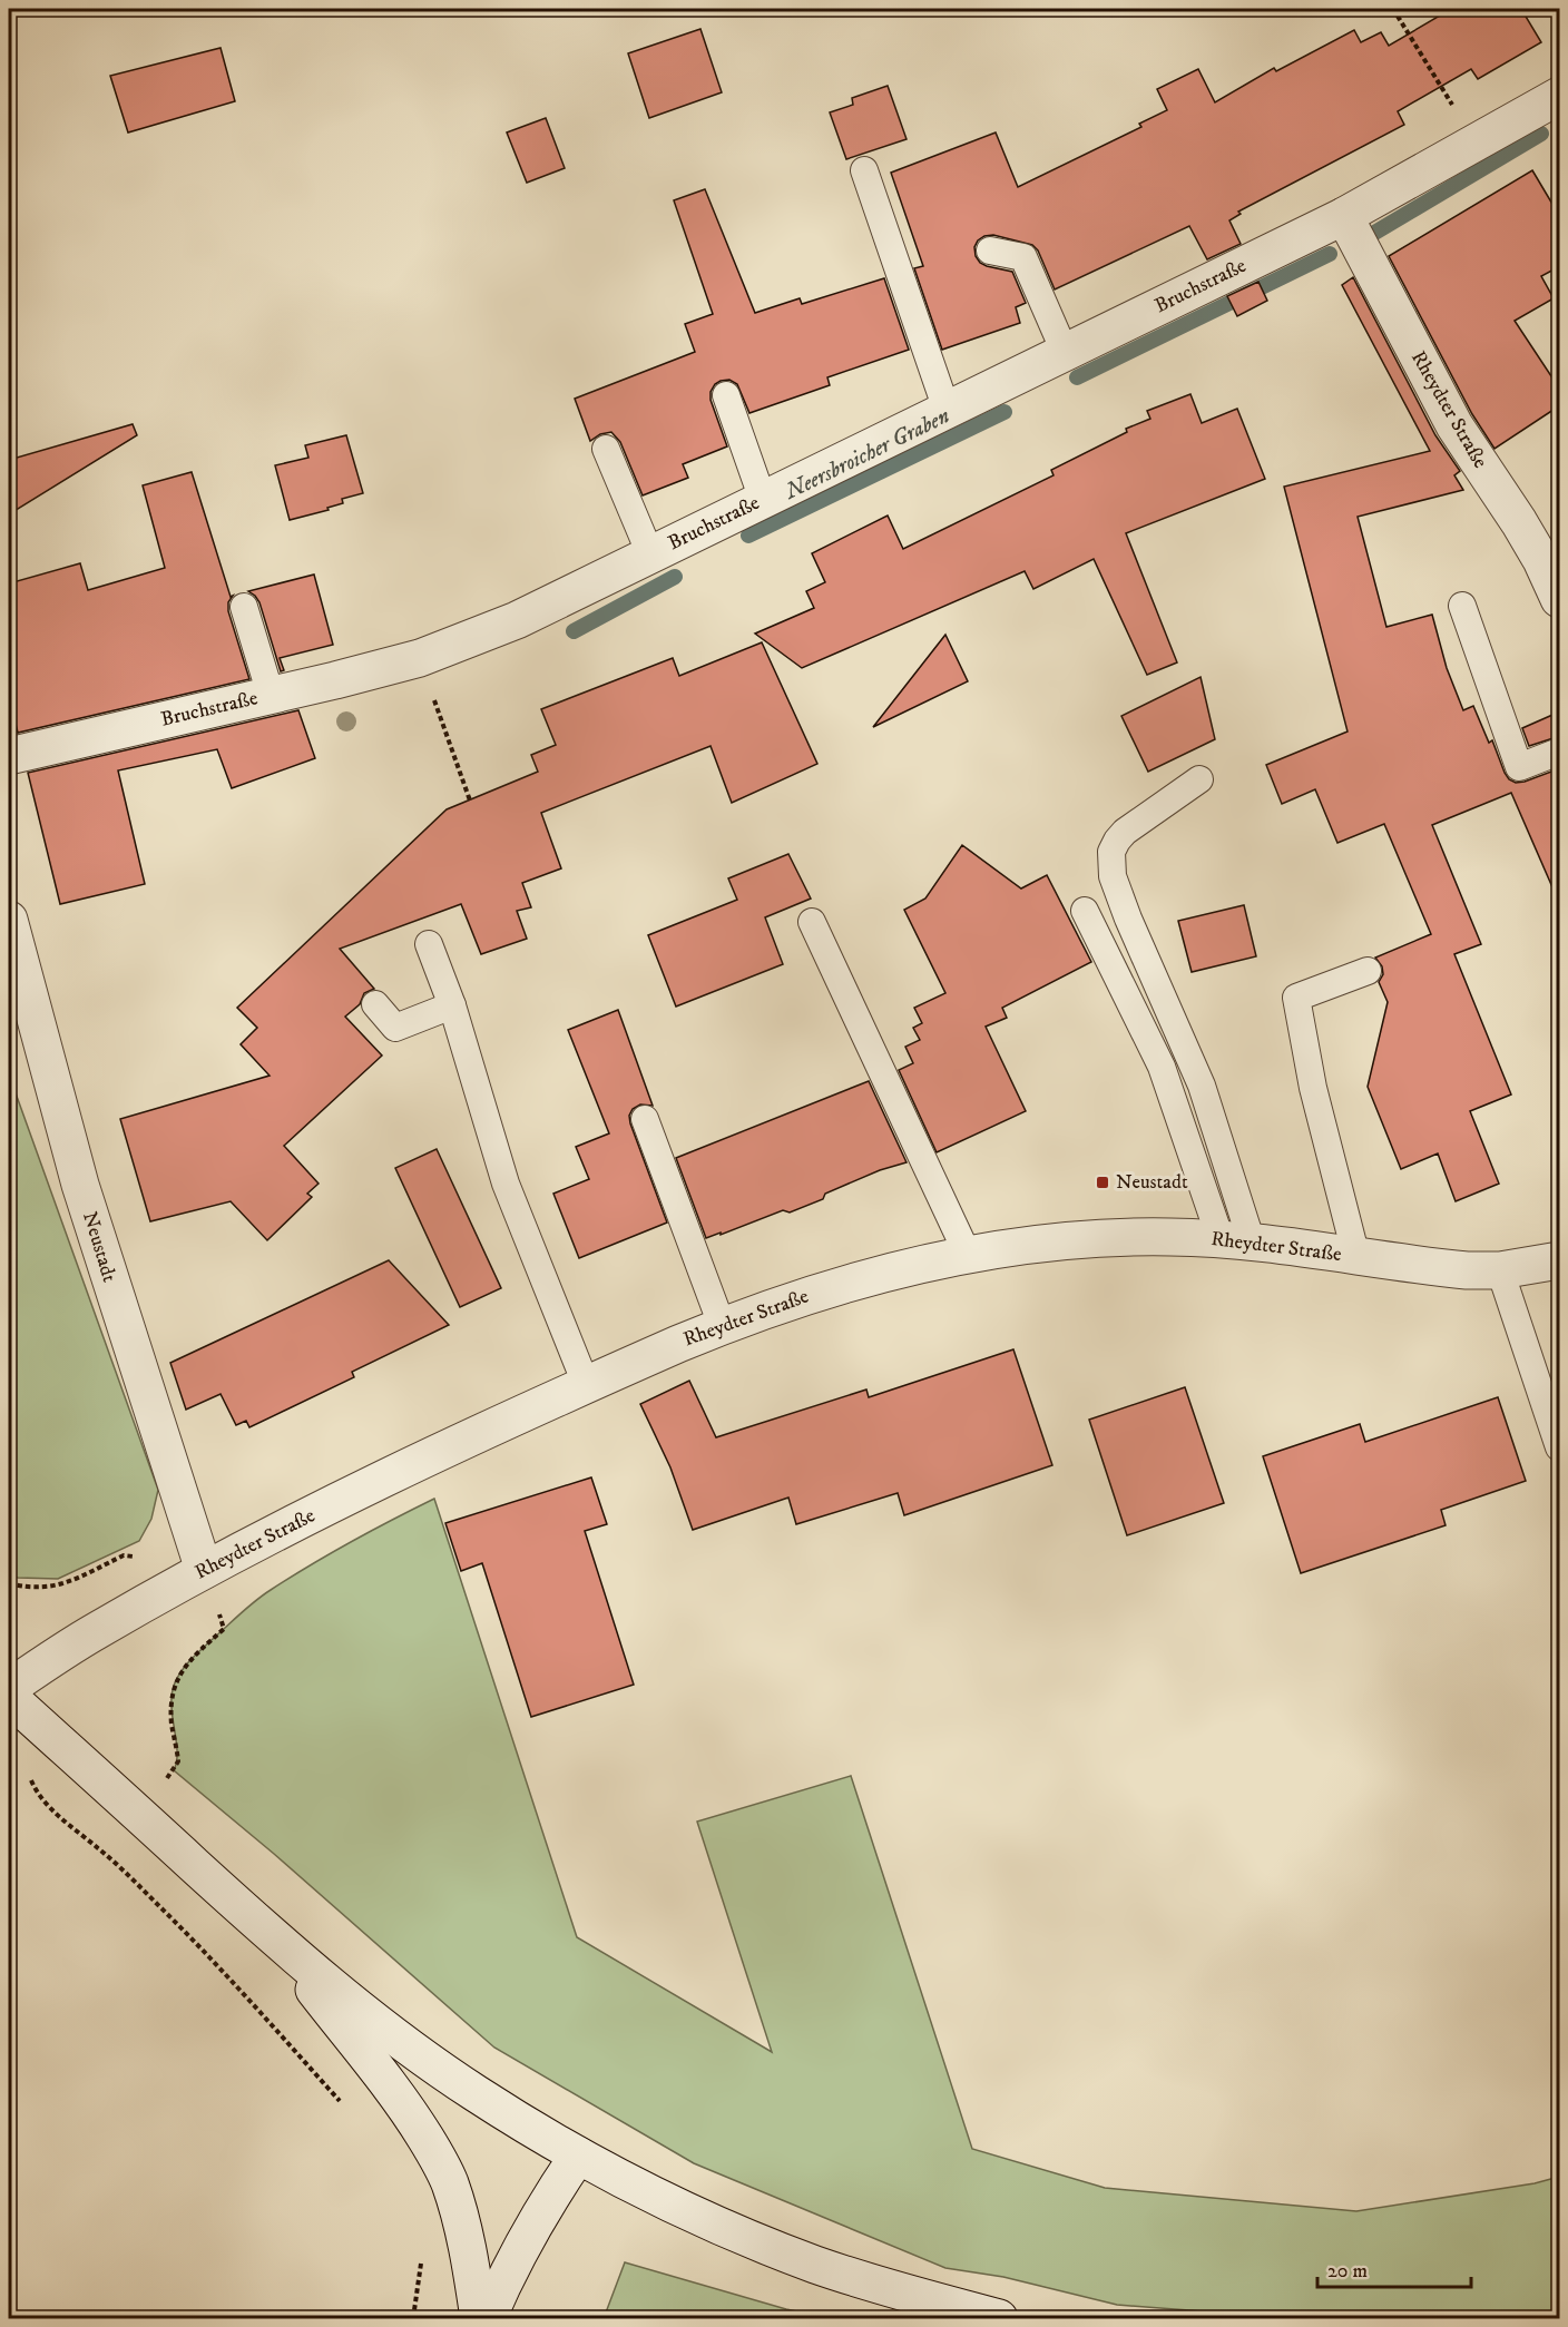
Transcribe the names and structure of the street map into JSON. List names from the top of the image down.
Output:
{
  "streets": {
    "street": ["Bruchstraße", "Rheydter Straße", "Neustadt"]
  },
  "crossings": [
    ["Bruchstraße", "Rheydter Straße"],
    ["Rheydter Straße", "Neustadt"]
  ],
  "water": ["Neersbroicher Graben"],
  "places": {
    "transit": ["Neustadt"]
  },
  "scale_bar": "20 m"
}
